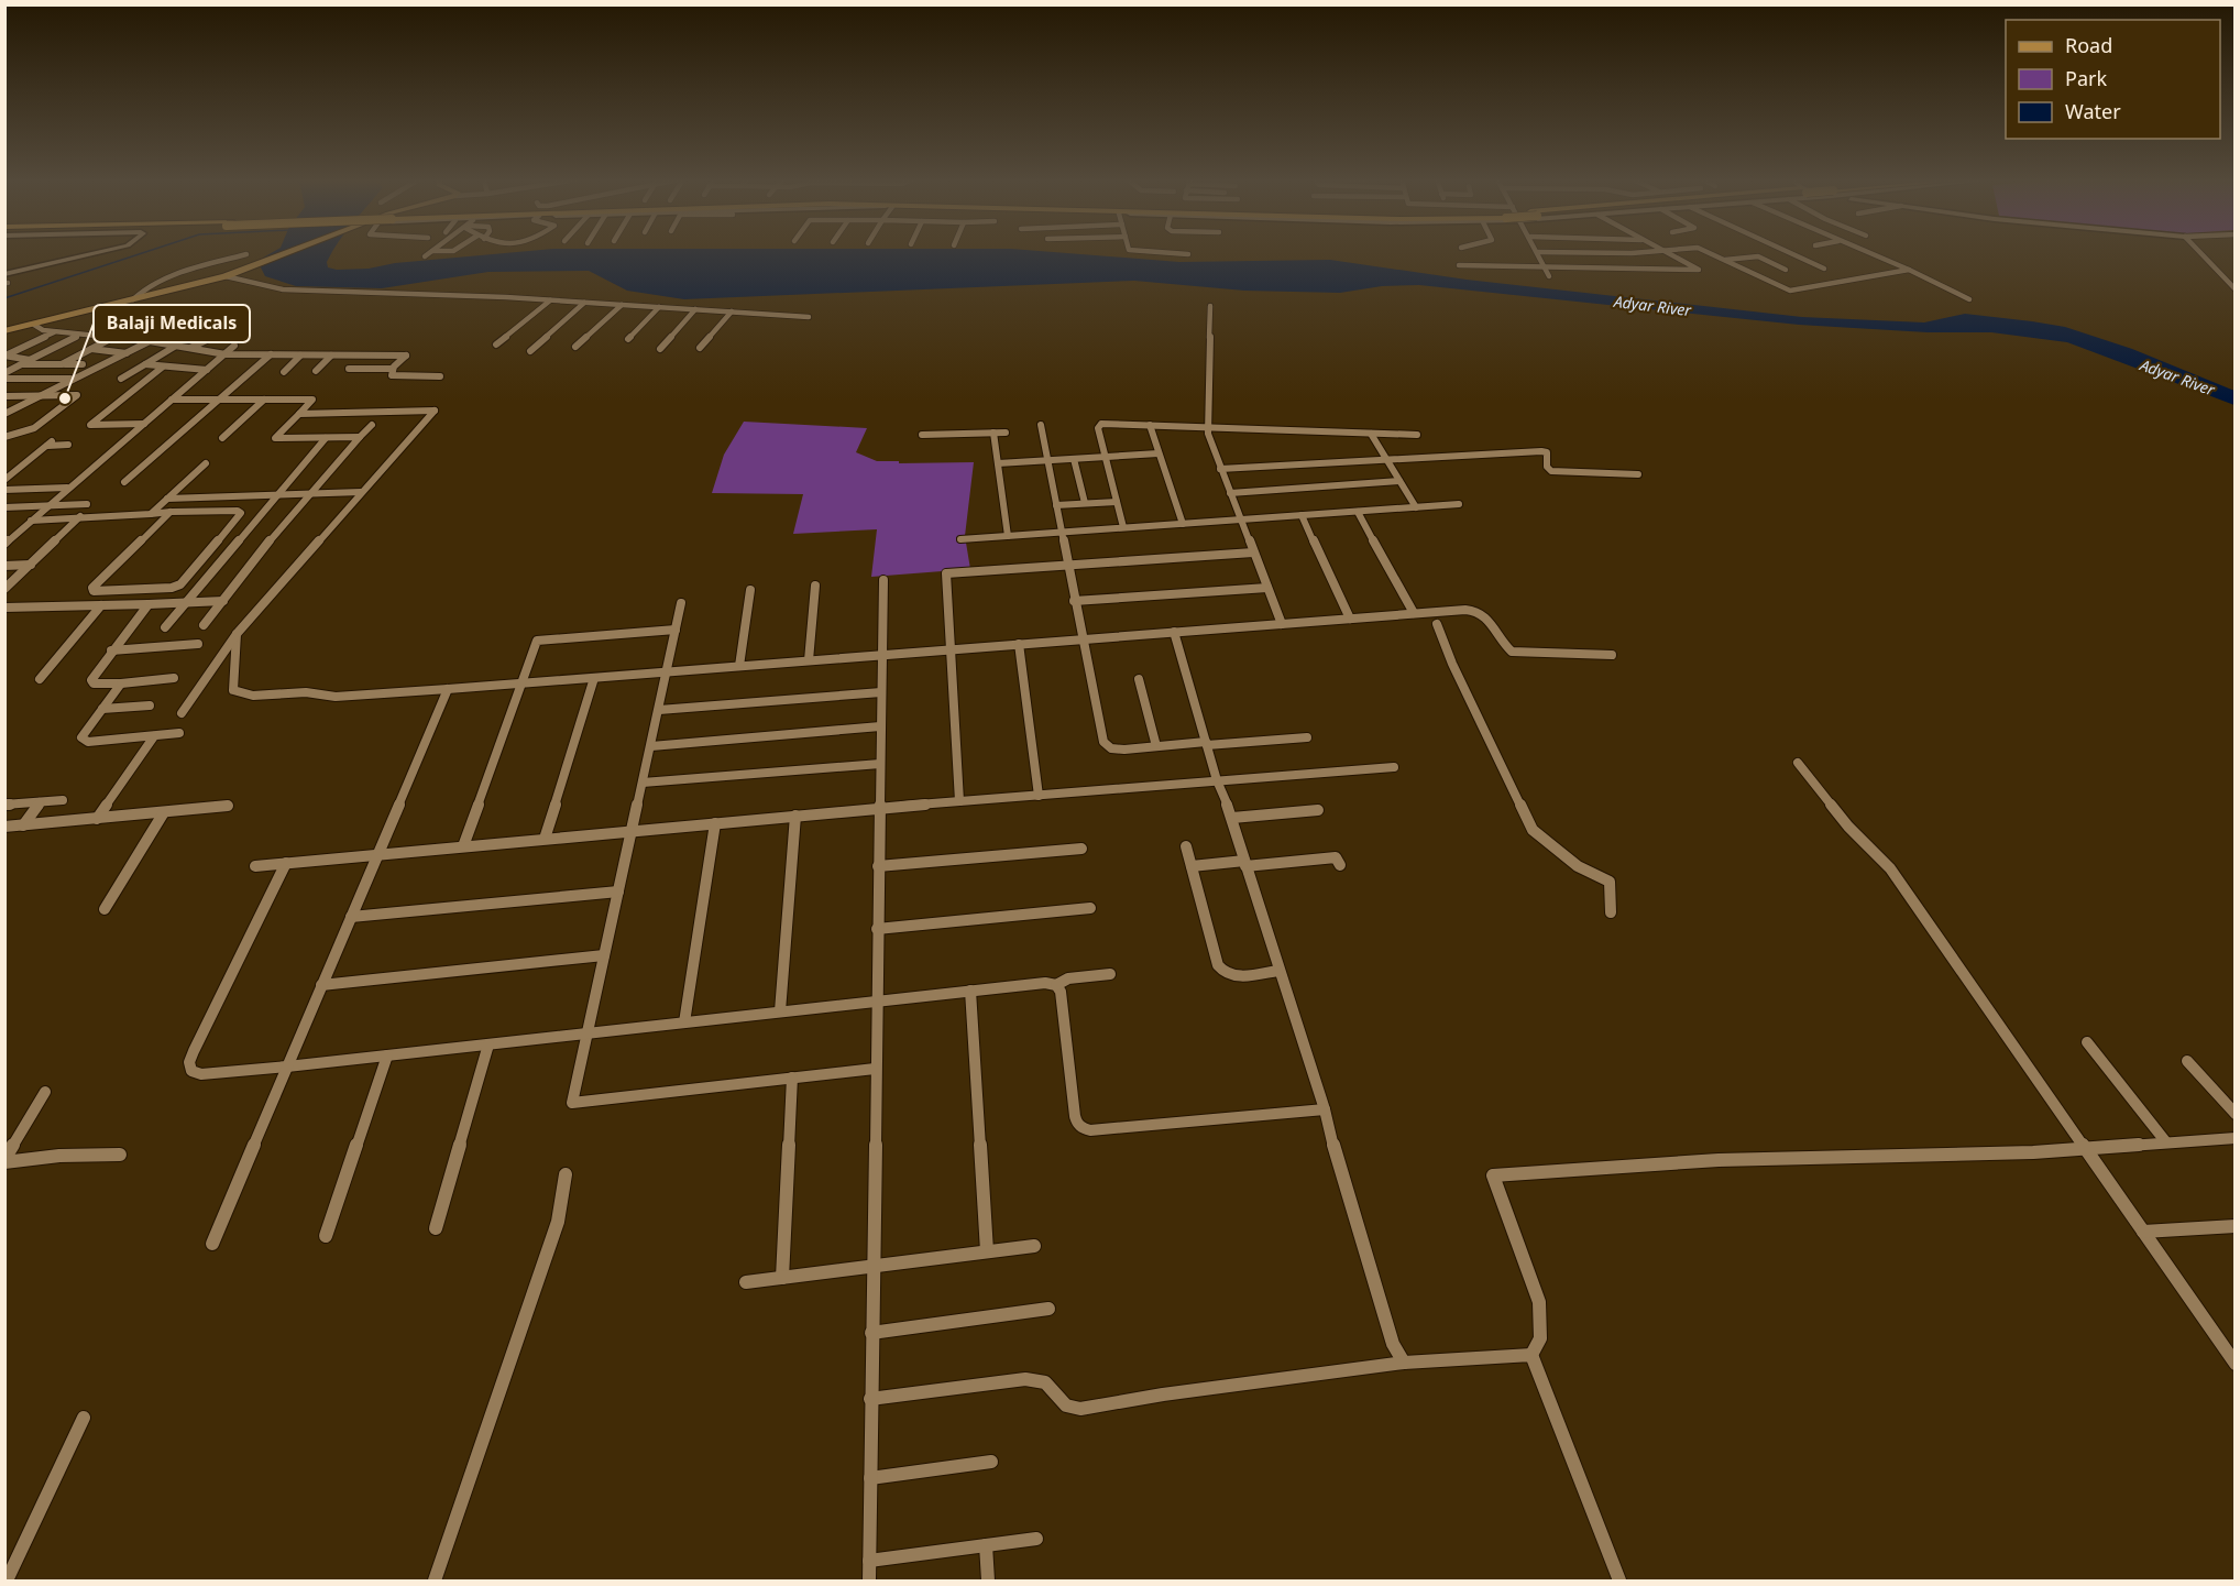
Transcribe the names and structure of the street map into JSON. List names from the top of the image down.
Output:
{
  "water": ["Adyar River"],
  "places": ["Balaji Medicals"],
  "legend": ["Road", "Park", "Water"]
}
